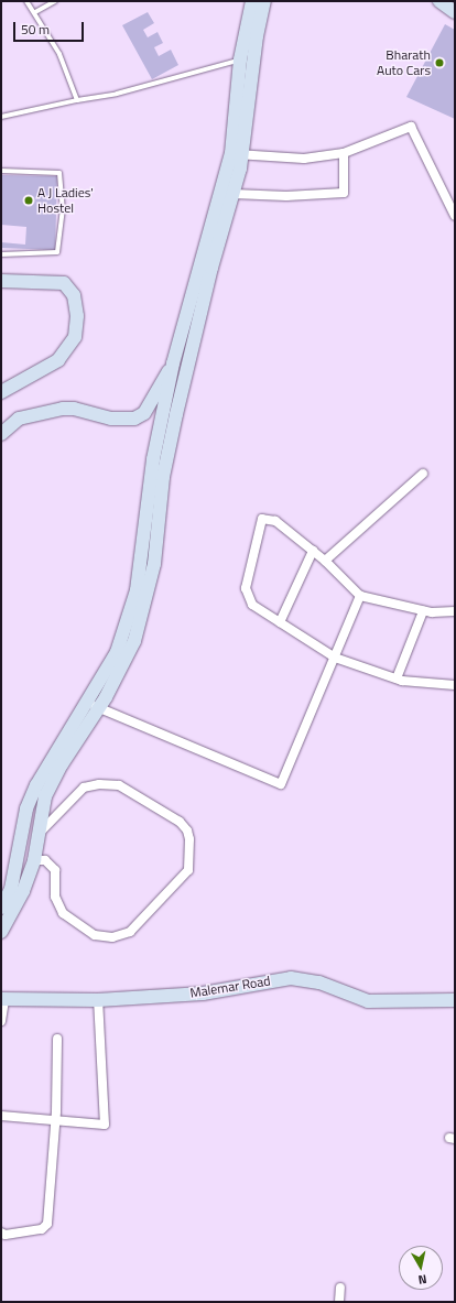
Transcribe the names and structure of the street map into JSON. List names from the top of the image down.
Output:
{
  "streets": {
    "main road": ["Malemar Road"]
  },
  "places": ["Bharath Auto Cars", "A J Ladies' Hostel"],
  "scale_bar": "50 m",
  "north": "bottom"
}
